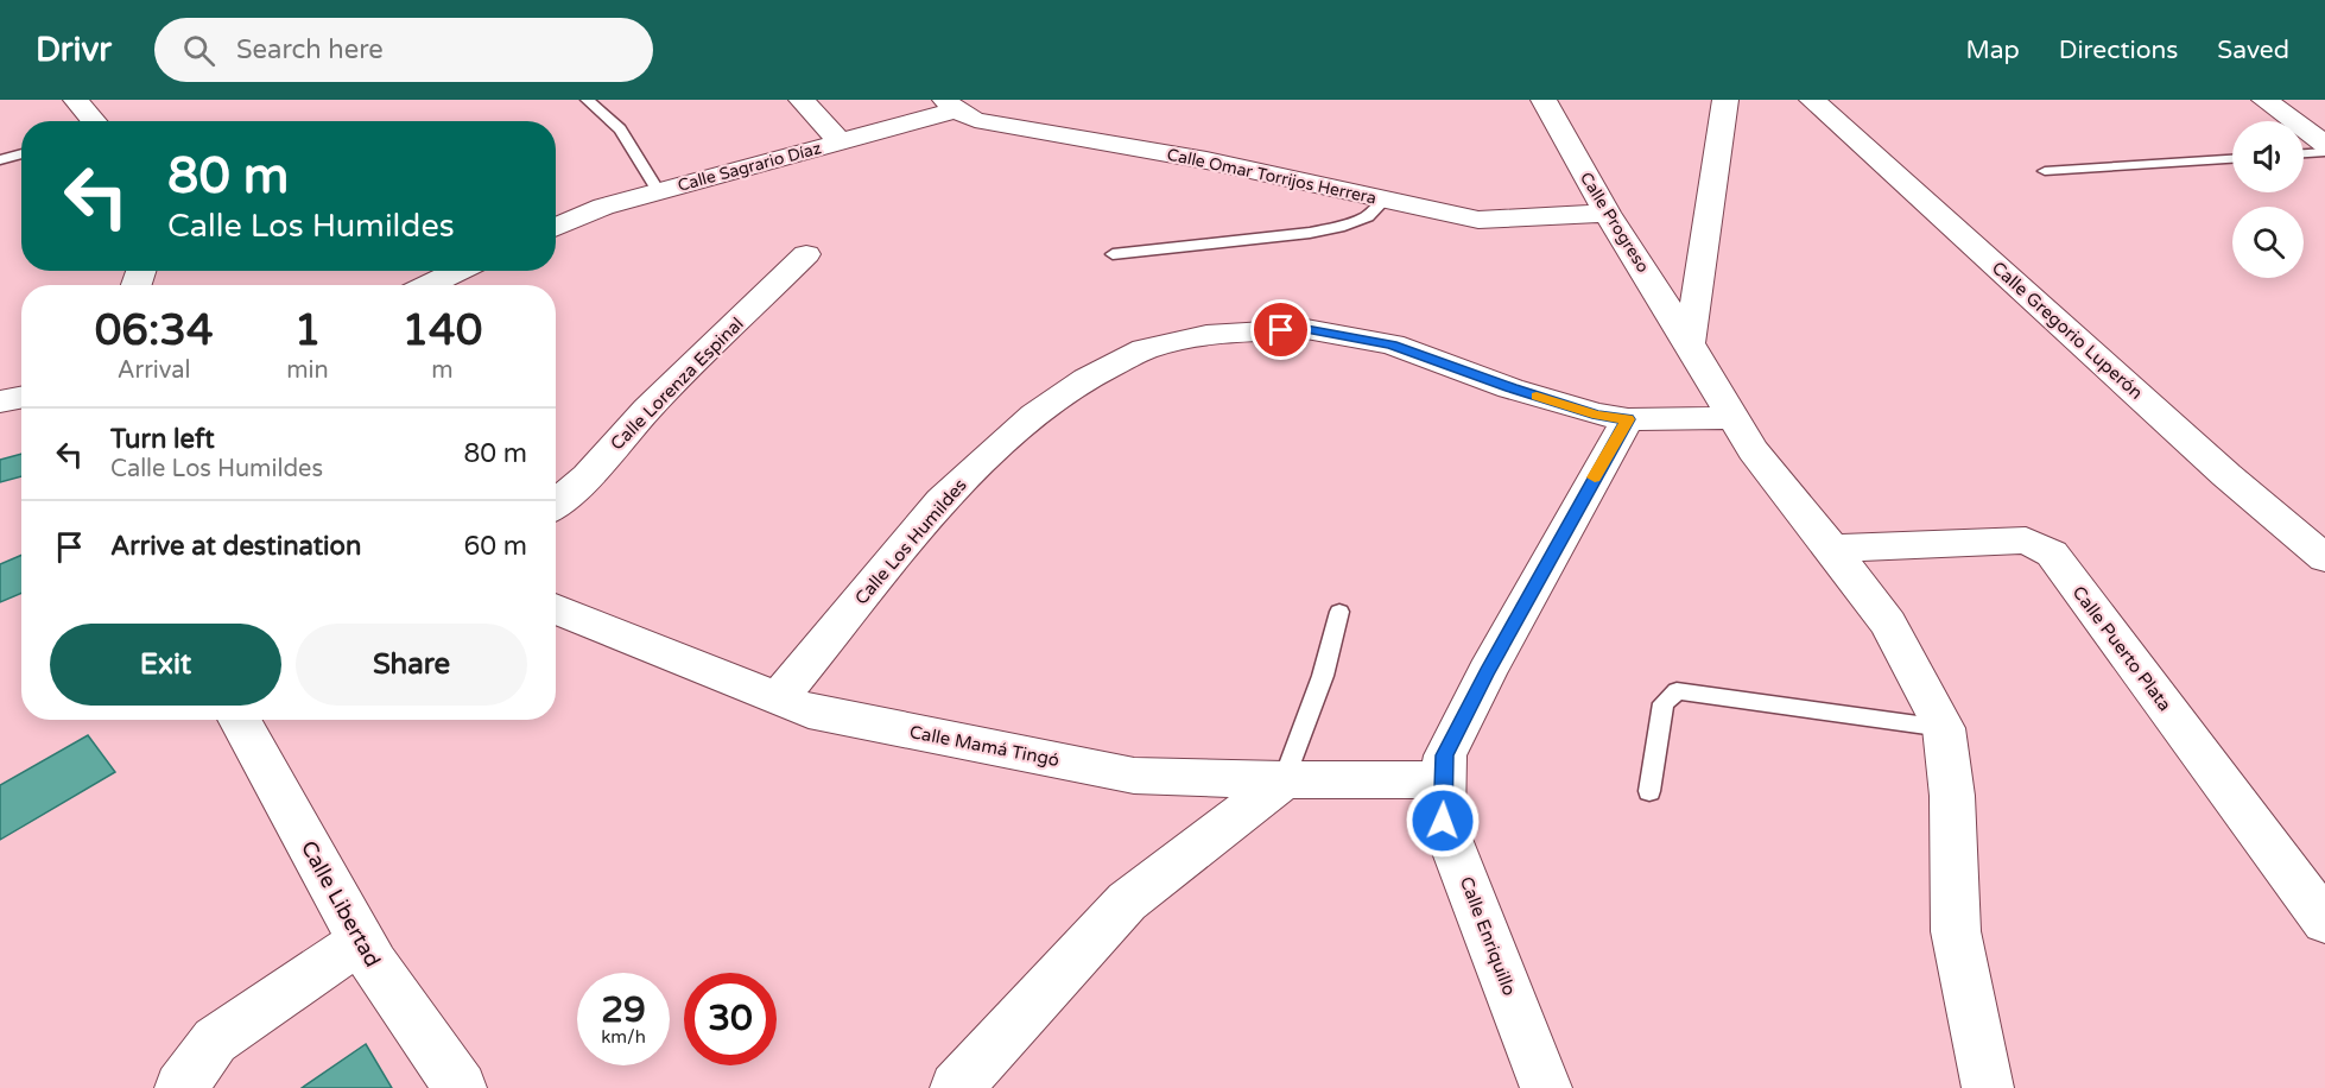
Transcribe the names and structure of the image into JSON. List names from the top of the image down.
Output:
{
  "streets": {
    "street": [
      "Calle Sagrario Díaz",
      "Calle Omar Torrijos Herrera",
      "Calle Progreso",
      "Calle Gregorio Luperón",
      "Calle Lorenza Espinal",
      "Calle Los Humildes",
      "Calle Puerto Plata",
      "Calle Mamá Tingó",
      "Calle Libertad",
      "Calle Enriquillo"
    ]
  },
  "crossings": [
    ["Calle Sagrario Díaz", "Calle Omar Torrijos Herrera"],
    ["Calle Omar Torrijos Herrera", "Calle Progreso"],
    ["Calle Progreso", "Calle Puerto Plata"],
    ["Calle Los Humildes", "Calle Mamá Tingó"],
    ["Calle Los Humildes", "Calle Enriquillo"],
    ["Calle Mamá Tingó", "Calle Enriquillo"]
  ],
  "page": {
    "header": "Drivr",
    "search": "Search here",
    "nav": ["Map", "Directions", "Saved"],
    "turn": ["80 m", "Calle Los Humildes"],
    "eta": [
      "06:34",
      "Arrival",
      "1",
      "min",
      "140",
      "m"
    ],
    "list": [
      {
        "name": "Turn left",
        "note": "Calle Los Humildes",
        "value": "80 m"
      },
      {
        "name": "Arrive at destination",
        "value": "60 m"
      }
    ],
    "buttons": ["Exit", "Share"],
    "speed": "29 km/h",
    "limit": "30"
  }
}
